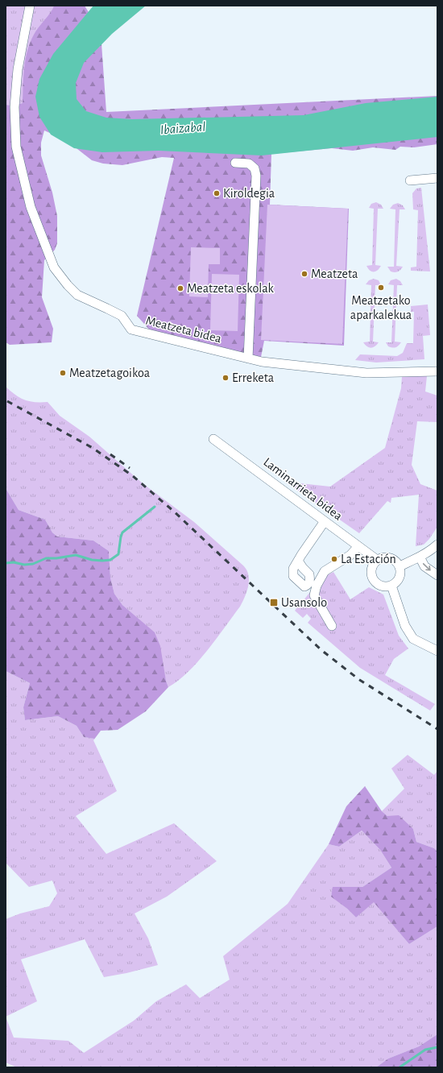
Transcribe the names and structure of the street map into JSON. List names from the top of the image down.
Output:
{
  "streets": {
    "street": ["Meatzeta bidea", "Laminarrieta bidea"]
  },
  "water": ["Ibaizabal"],
  "places": {
    "other": [
      "Kiroldegia",
      "Meatzeta",
      "Meatzetako aparkalekua",
      "Meatzeta eskolak",
      "Meatzetagoikoa",
      "Erreketa",
      "La Estación"
    ],
    "transit": ["Usansolo"]
  }
}
